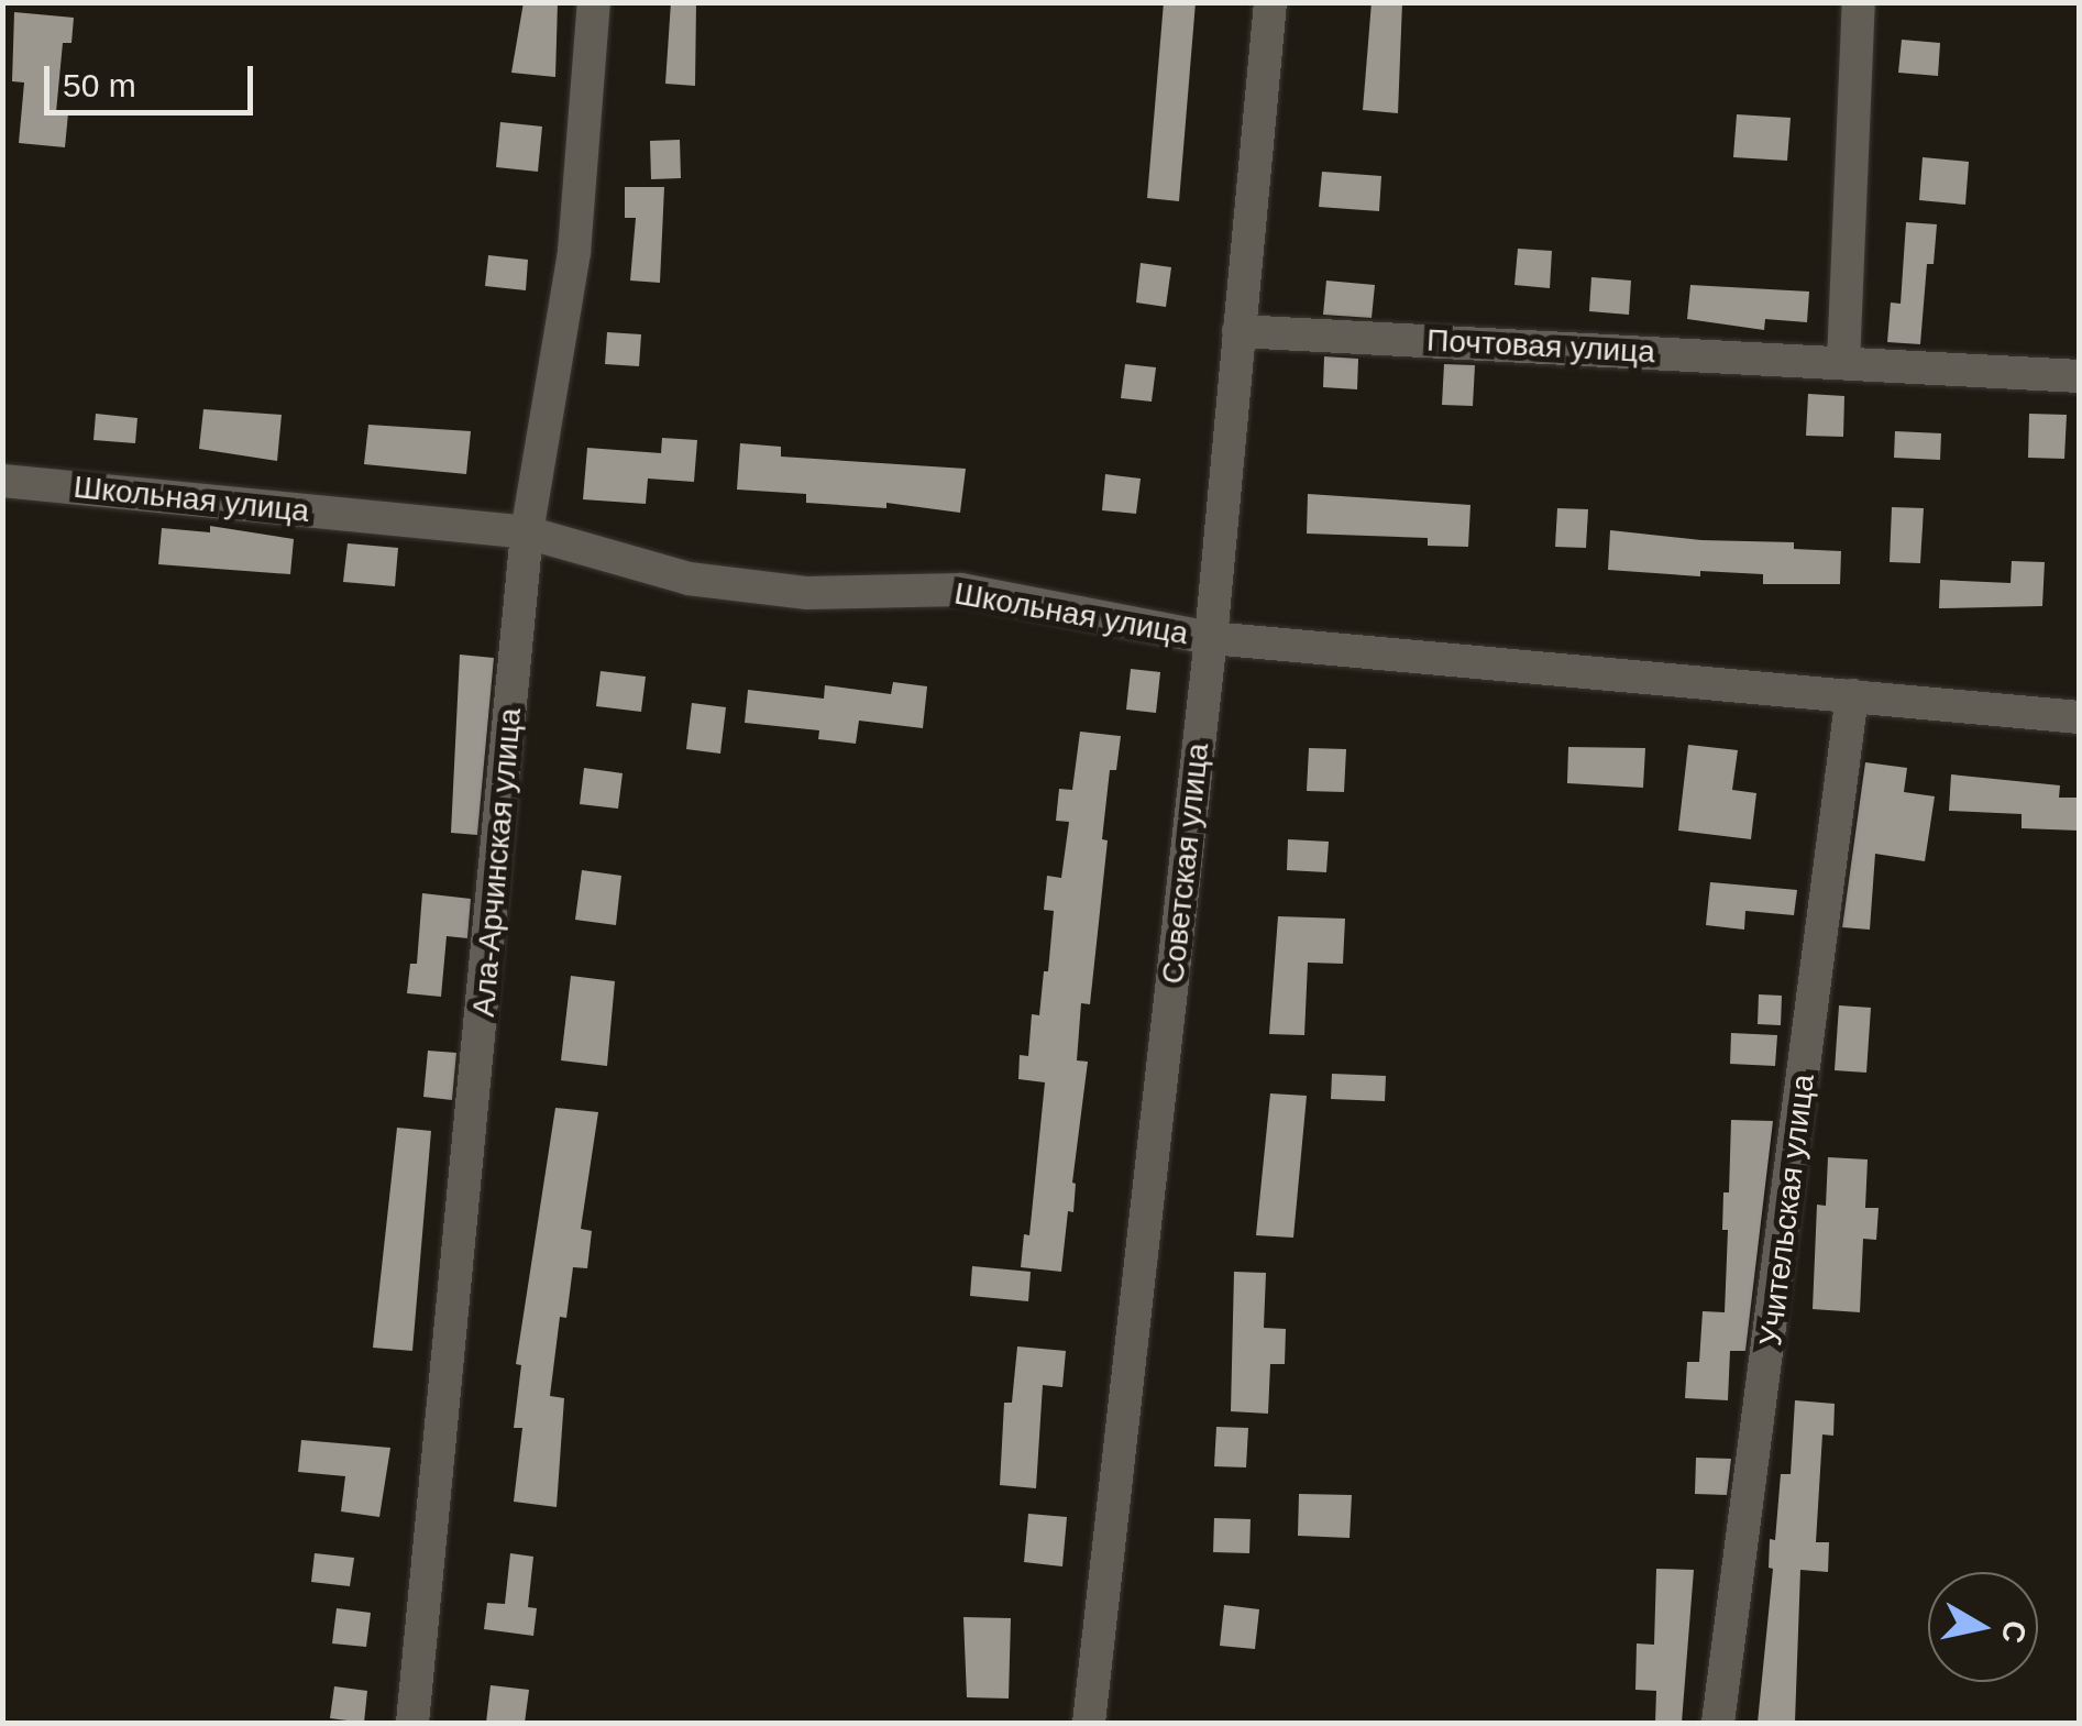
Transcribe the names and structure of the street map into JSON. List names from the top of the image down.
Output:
{
  "streets": {
    "street": [
      "Почтовая улица",
      "Школьная улица",
      "Ала-Арчинская улица",
      "Советская улица",
      "Учительская улица"
    ]
  },
  "crossings": [
    ["Почтовая улица", "Советская улица"],
    ["Школьная улица", "Ала-Арчинская улица"],
    ["Школьная улица", "Советская улица"],
    ["Школьная улица", "Учительская улица"]
  ],
  "scale_bar": "50 m",
  "north": "right"
}
